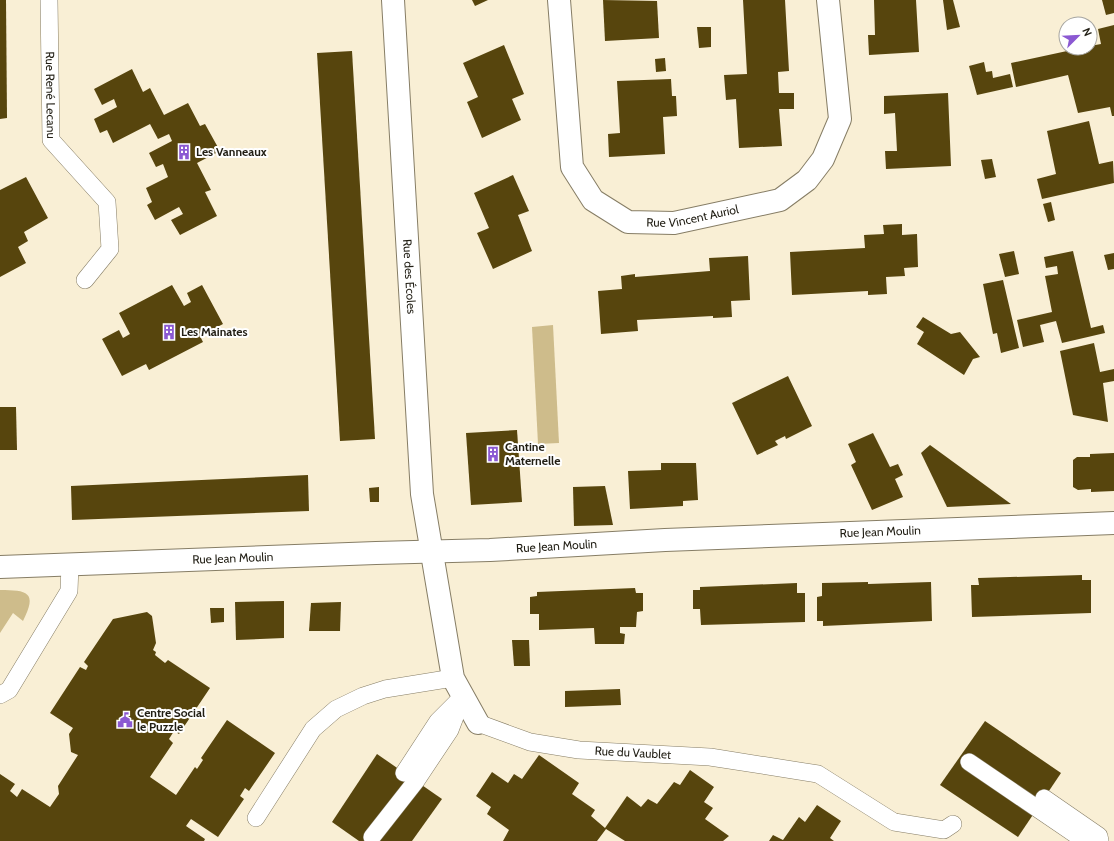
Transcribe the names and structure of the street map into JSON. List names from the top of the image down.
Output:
{
  "streets": {
    "street": [
      "Rue Vincent Auriol",
      "Rue des Écoles",
      "Rue Jean Moulin",
      "Rue du Vaublet"
    ],
    "lane": ["Rue René Lecanu"]
  },
  "crossings": [
    ["Rue des Écoles", "Rue Jean Moulin"],
    ["Rue des Écoles", "Rue du Vaublet"],
    ["Rue Jean Moulin", "Rue du Vaublet"]
  ],
  "places": {
    "building": ["Les Vanneaux", "Les Mainates", "Cantine Maternelle"],
    "public building": ["Centre Social le Puzzle"]
  },
  "north": "top right"
}
